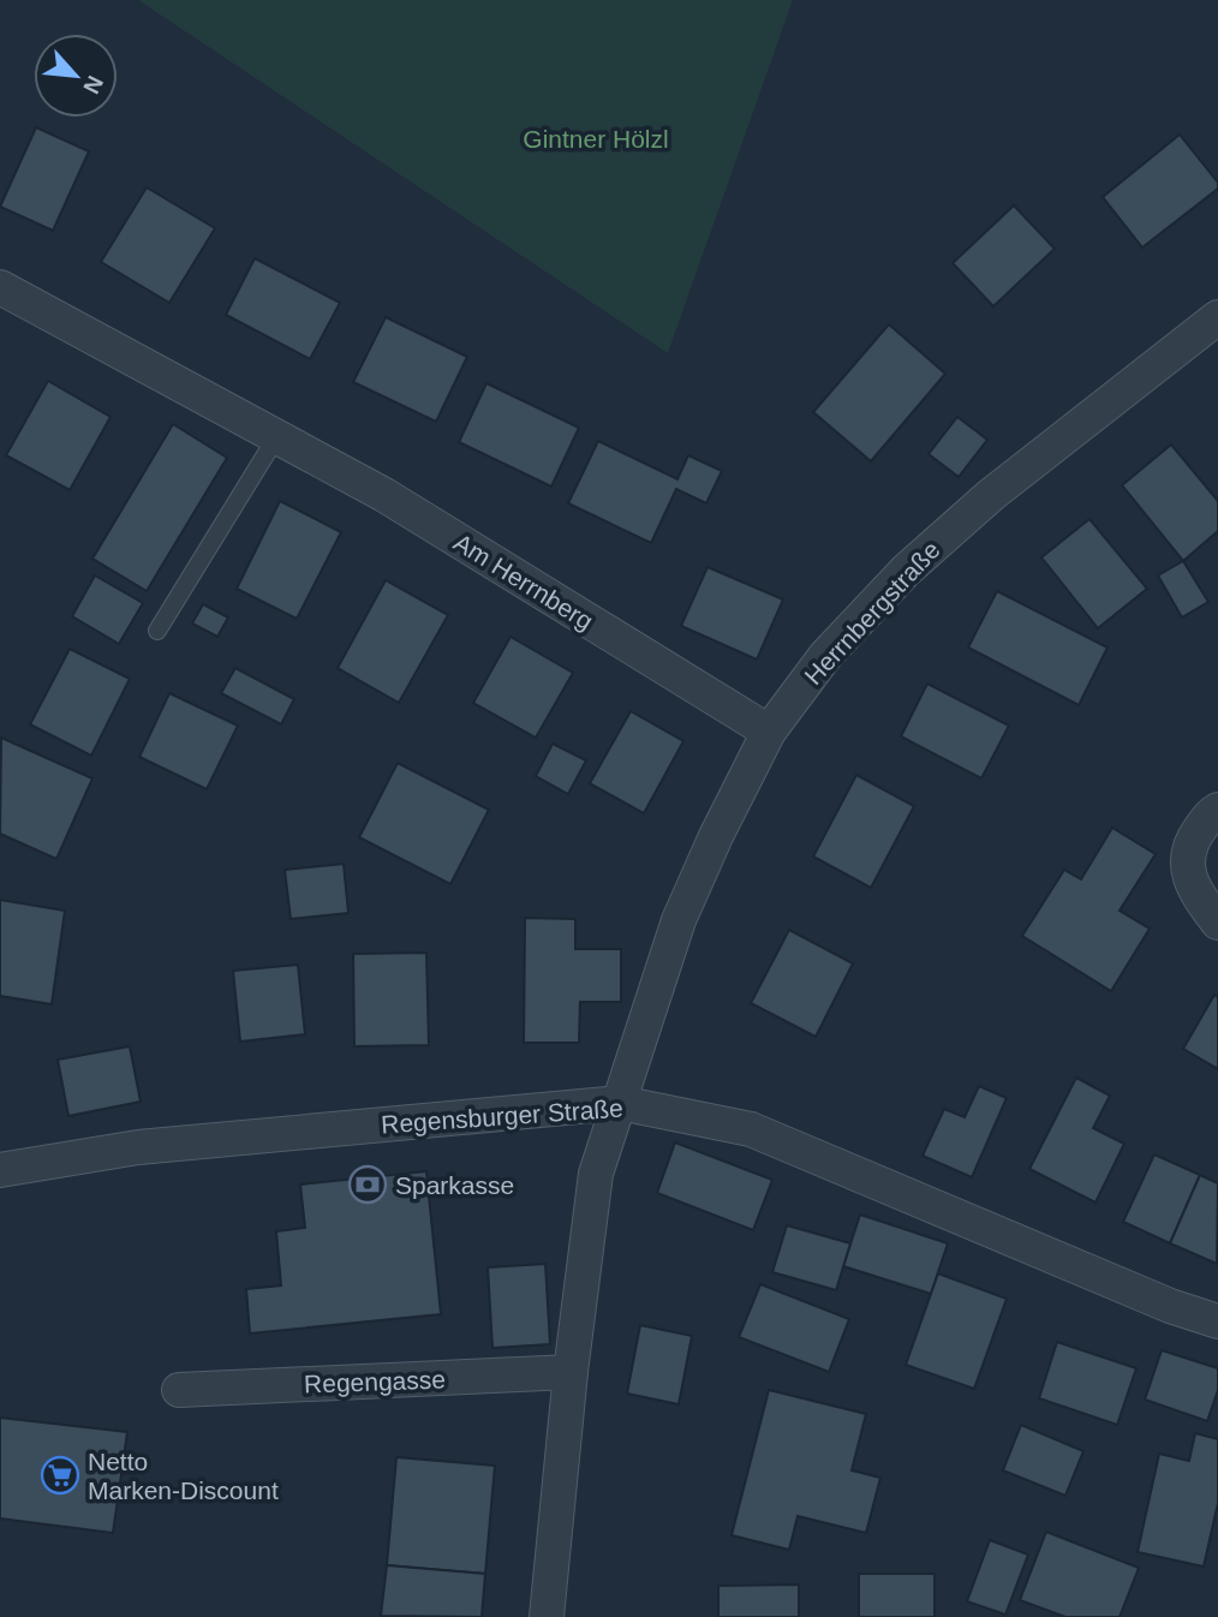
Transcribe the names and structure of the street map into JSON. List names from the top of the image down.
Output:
{
  "streets": {
    "street": [
      "Am Herrnberg",
      "Herrnbergstraße",
      "Regensburger Straße",
      "Regengasse"
    ]
  },
  "crossings": [
    ["Am Herrnberg", "Herrnbergstraße"],
    ["Herrnbergstraße", "Regensburger Straße"]
  ],
  "parks": ["Gintner Hölzl"],
  "places": {
    "bank": ["Sparkasse"],
    "supermarket": ["Netto Marken-Discount"]
  },
  "north": "bottom right"
}
